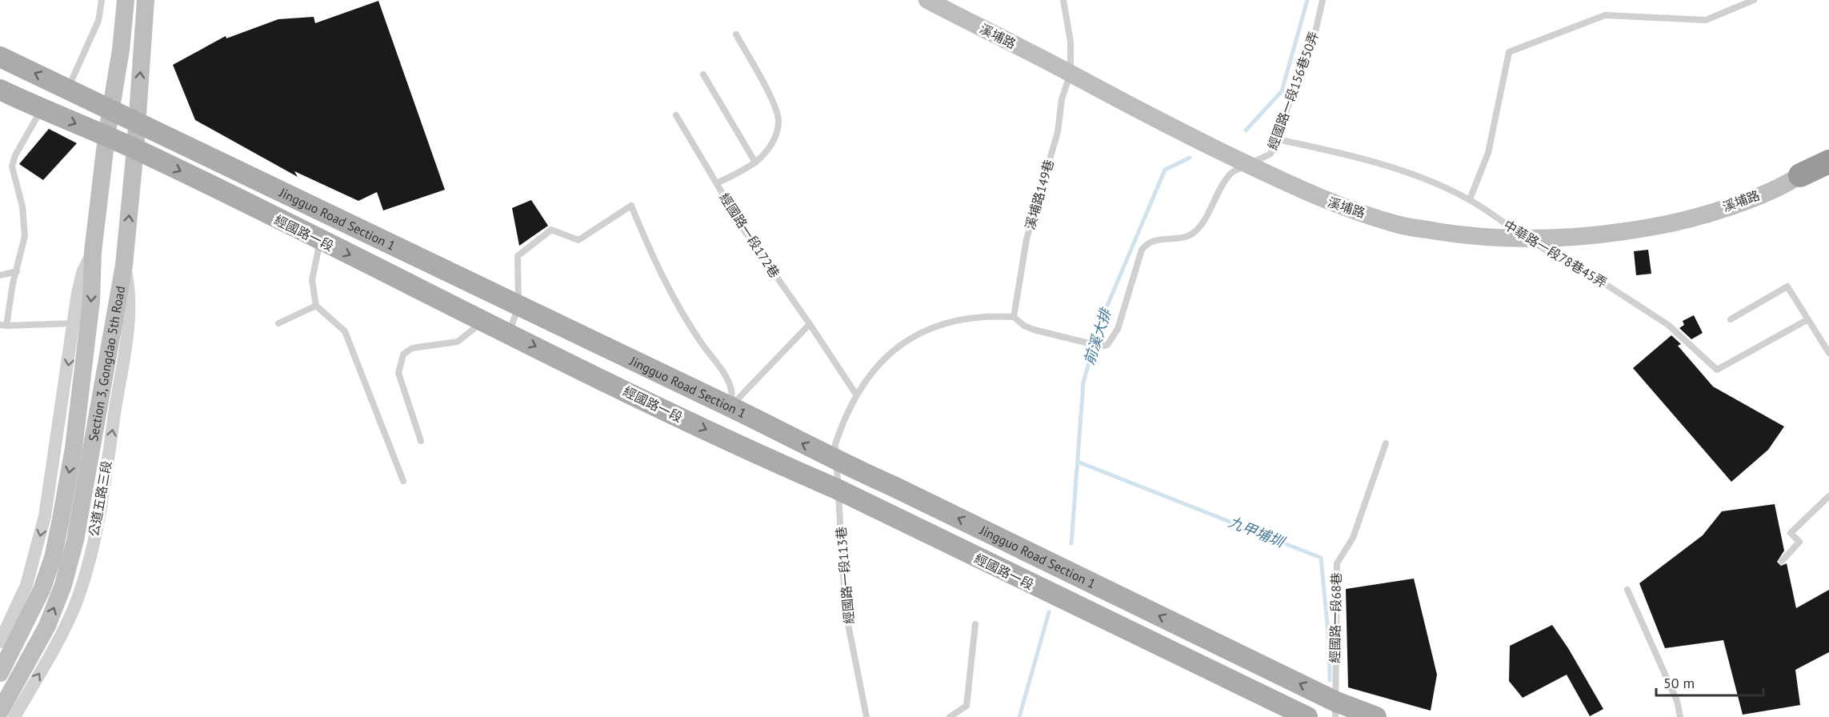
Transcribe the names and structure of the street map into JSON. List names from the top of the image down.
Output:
{
  "streets": {
    "main road": ["Jingguo Road Section 1", "經國路一段"],
    "street": ["溪埔路", "Section 3, Gongdao 5th Road", "公道五路三段"],
    "lane": [
      "經國路一段156巷50弄",
      "溪埔路149巷",
      "經國路一段172巷",
      "中華路一段78巷45弄",
      "經國路一段113巷",
      "經國路一段68巷"
    ]
  },
  "crossings": [
    ["溪埔路", "經國路一段156巷50弄"],
    ["溪埔路", "溪埔路149巷"],
    ["溪埔路", "中華路一段78巷45弄"],
    ["經國路一段156巷50弄", "溪埔路149巷"],
    ["經國路一段156巷50弄", "中華路一段78巷45弄"],
    ["經國路一段156巷50弄", "經國路一段113巷"],
    ["溪埔路149巷", "經國路一段113巷"],
    ["Jingguo Road Section 1", "Section 3, Gongdao 5th Road"],
    ["Jingguo Road Section 1", "經國路一段113巷"],
    ["Jingguo Road Section 1", "經國路一段68巷"],
    ["經國路一段", "Section 3, Gongdao 5th Road"],
    ["經國路一段", "經國路一段113巷"],
    ["經國路一段172巷", "經國路一段113巷"],
    ["Section 3, Gongdao 5th Road", "公道五路三段"]
  ],
  "one_way": ["Jingguo Road Section 1", "經國路一段"],
  "water": ["前溪大排", "九甲埔圳"],
  "scale_bar": "50 m"
}
